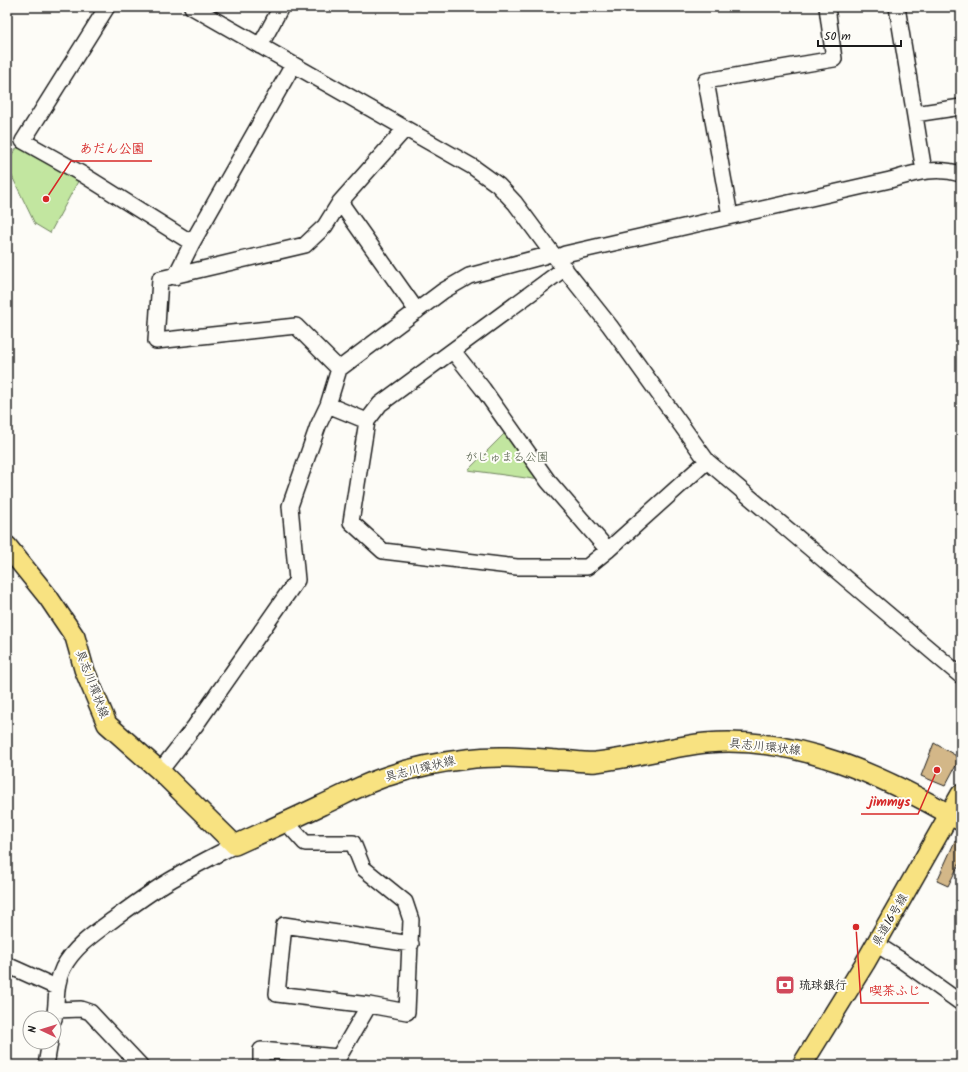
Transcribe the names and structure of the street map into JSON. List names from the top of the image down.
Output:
{
  "streets": {
    "main road": ["具志川環状線", "県道16号線"]
  },
  "crossings": [
    ["具志川環状線", "県道16号線"]
  ],
  "parks": ["がじゅまる公園"],
  "places": {
    "other": ["あだん公園", "jimmys", "喫茶ふじ"],
    "bank": ["琉球銀行"]
  },
  "scale_bar": "50 m",
  "north": "left"
}
